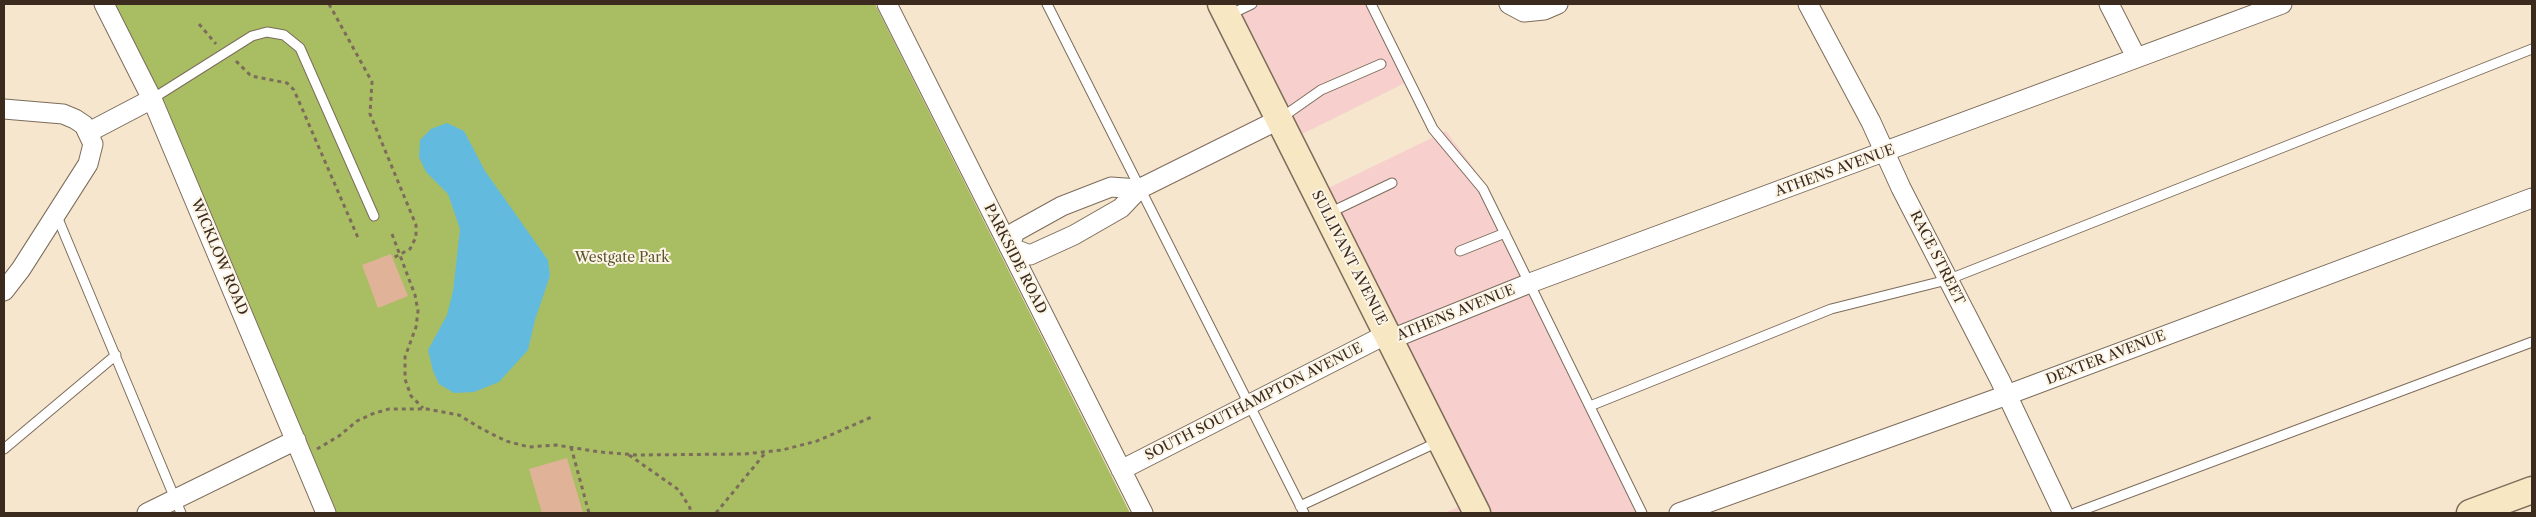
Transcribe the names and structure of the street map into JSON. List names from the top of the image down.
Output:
{
  "streets": {
    "main road": ["SULLIVANT AVENUE"],
    "street": [
      "ATHENS AVENUE",
      "WICKLOW ROAD",
      "RACE STREET",
      "PARKSIDE ROAD",
      "DEXTER AVENUE",
      "SOUTH SOUTHAMPTON AVENUE"
    ]
  },
  "crossings": [
    ["ATHENS AVENUE", "SULLIVANT AVENUE"],
    ["ATHENS AVENUE", "RACE STREET"],
    ["ATHENS AVENUE", "SOUTH SOUTHAMPTON AVENUE"],
    ["SULLIVANT AVENUE", "SOUTH SOUTHAMPTON AVENUE"],
    ["RACE STREET", "DEXTER AVENUE"],
    ["PARKSIDE ROAD", "SOUTH SOUTHAMPTON AVENUE"]
  ],
  "parks": ["Westgate Park"]
}
